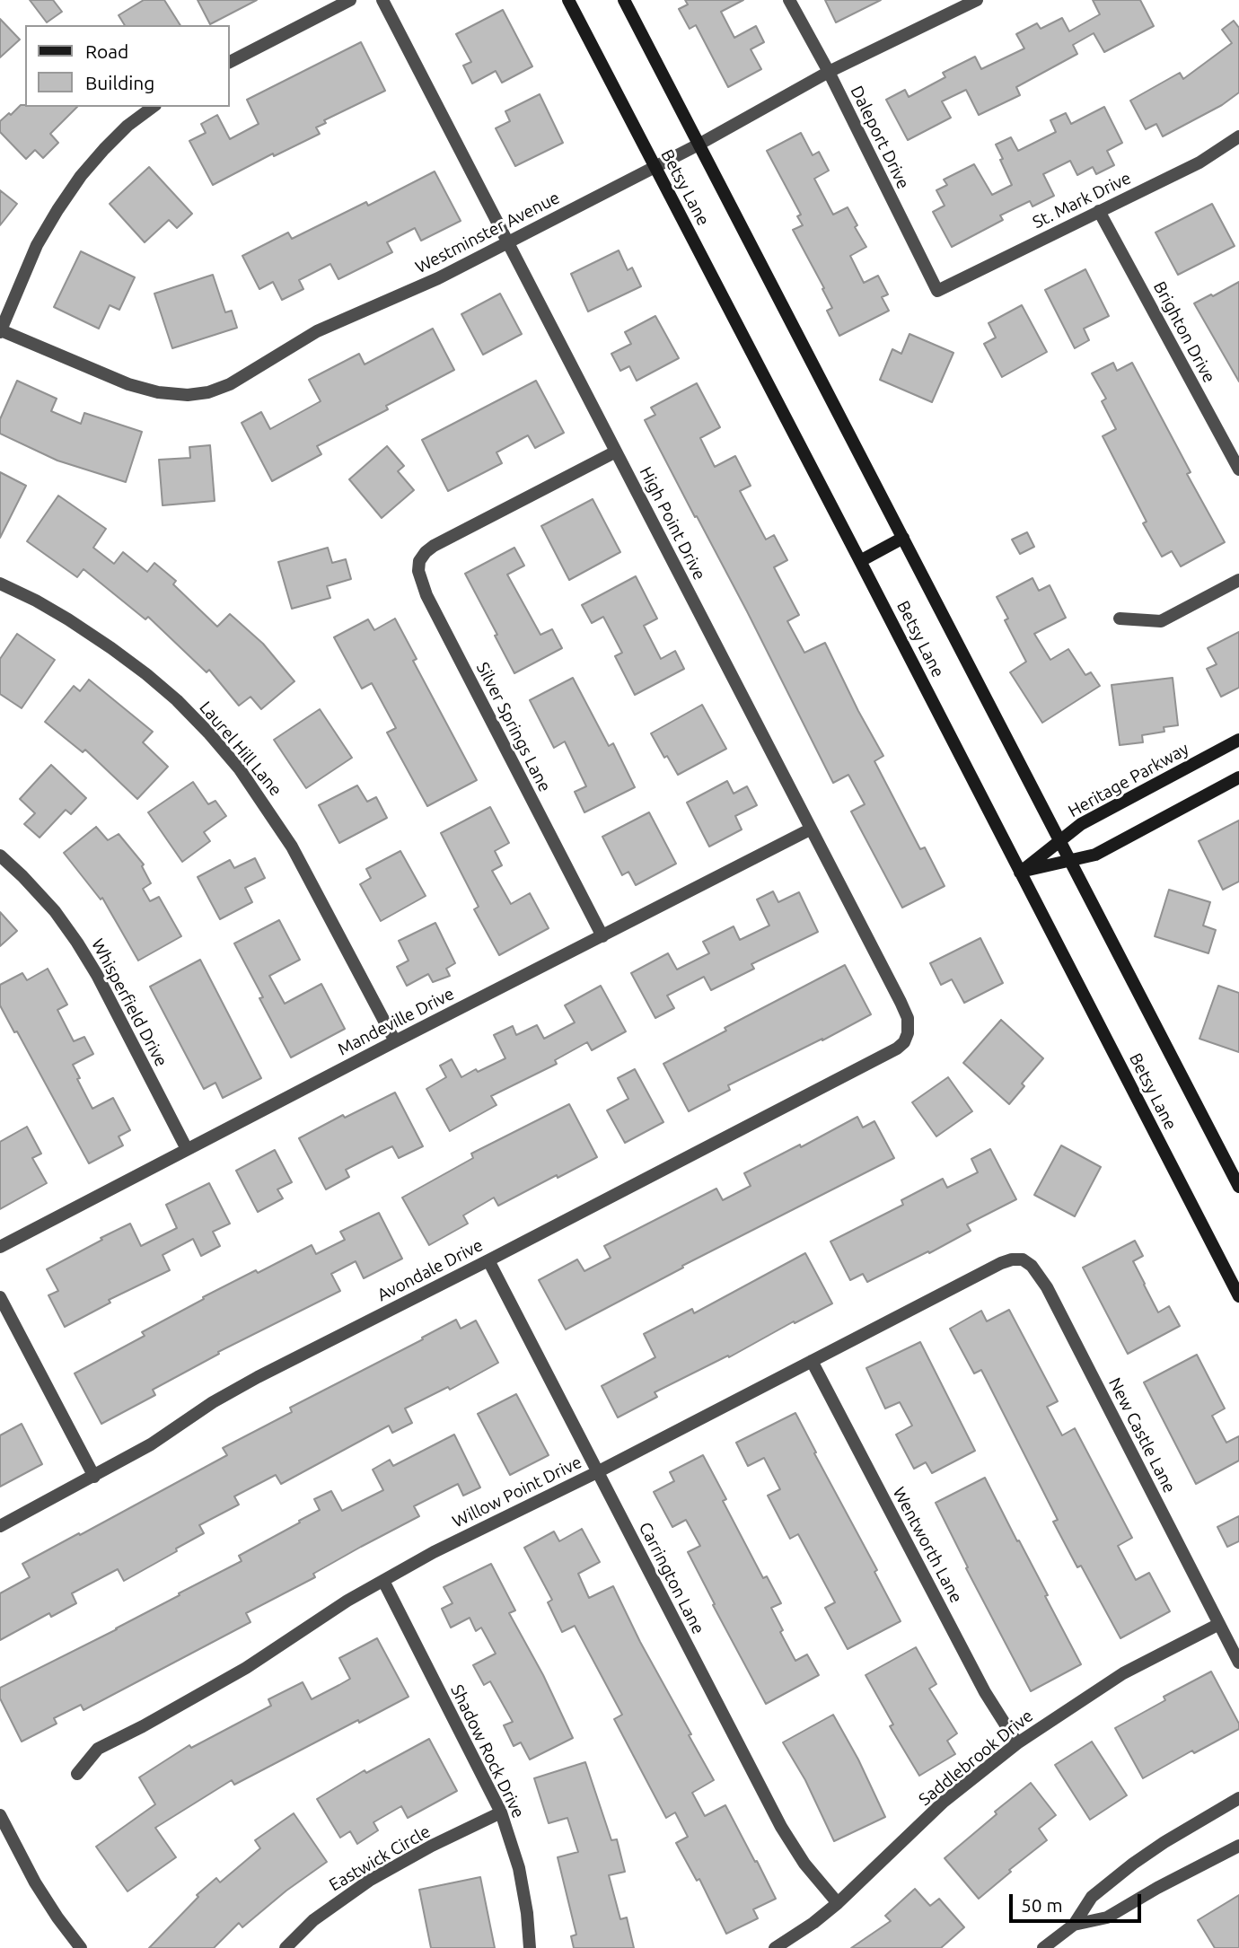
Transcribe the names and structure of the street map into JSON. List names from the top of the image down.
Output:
{
  "streets": {
    "main road": ["Betsy Lane", "Heritage Parkway"],
    "street": [
      "Daleport Drive",
      "St. Mark Drive",
      "Westminster Avenue",
      "Brighton Drive",
      "High Point Drive",
      "Silver Springs Lane",
      "Laurel Hill Lane",
      "Whisperfield Drive",
      "Mandeville Drive",
      "Avondale Drive",
      "New Castle Lane",
      "Willow Point Drive",
      "Wentworth Lane",
      "Carrington Lane",
      "Shadow Rock Drive",
      "Saddlebrook Drive",
      "Eastwick Circle"
    ]
  },
  "crossings": [
    ["Daleport Drive", "St. Mark Drive"],
    ["Daleport Drive", "Westminster Avenue"],
    ["Betsy Lane", "Westminster Avenue"],
    ["Betsy Lane", "Heritage Parkway"],
    ["St. Mark Drive", "Brighton Drive"],
    ["Westminster Avenue", "High Point Drive"],
    ["High Point Drive", "Silver Springs Lane"],
    ["High Point Drive", "Mandeville Drive"],
    ["High Point Drive", "Avondale Drive"],
    ["Silver Springs Lane", "Mandeville Drive"],
    ["Laurel Hill Lane", "Mandeville Drive"],
    ["Whisperfield Drive", "Mandeville Drive"],
    ["Avondale Drive", "Carrington Lane"],
    ["New Castle Lane", "Willow Point Drive"],
    ["New Castle Lane", "Saddlebrook Drive"],
    ["Willow Point Drive", "Wentworth Lane"],
    ["Willow Point Drive", "Carrington Lane"],
    ["Willow Point Drive", "Shadow Rock Drive"],
    ["Wentworth Lane", "Saddlebrook Drive"],
    ["Carrington Lane", "Saddlebrook Drive"],
    ["Shadow Rock Drive", "Eastwick Circle"]
  ],
  "legend": ["Road", "Building"],
  "scale_bar": "50 m"
}
